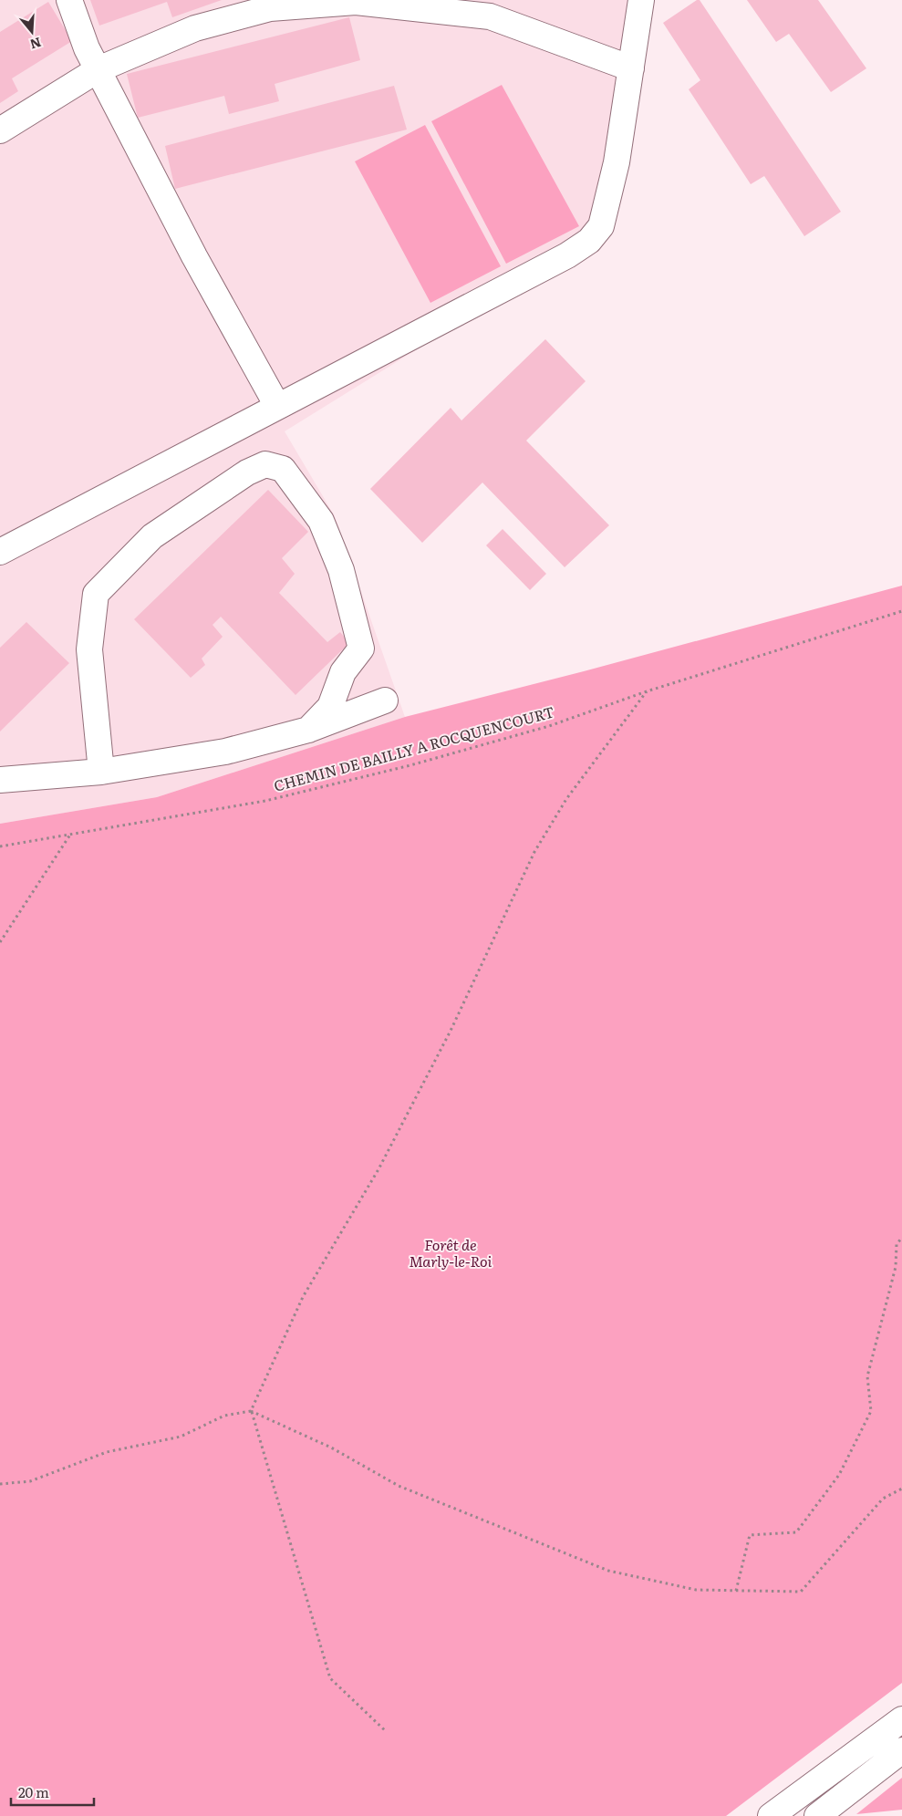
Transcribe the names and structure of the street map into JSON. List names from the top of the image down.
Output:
{
  "streets": {
    "path": ["CHEMIN DE BAILLY A ROCQUENCOURT"]
  },
  "parks": ["Forêt de Marly-le-Roi"],
  "scale_bar": "20 m",
  "north": "bottom"
}
